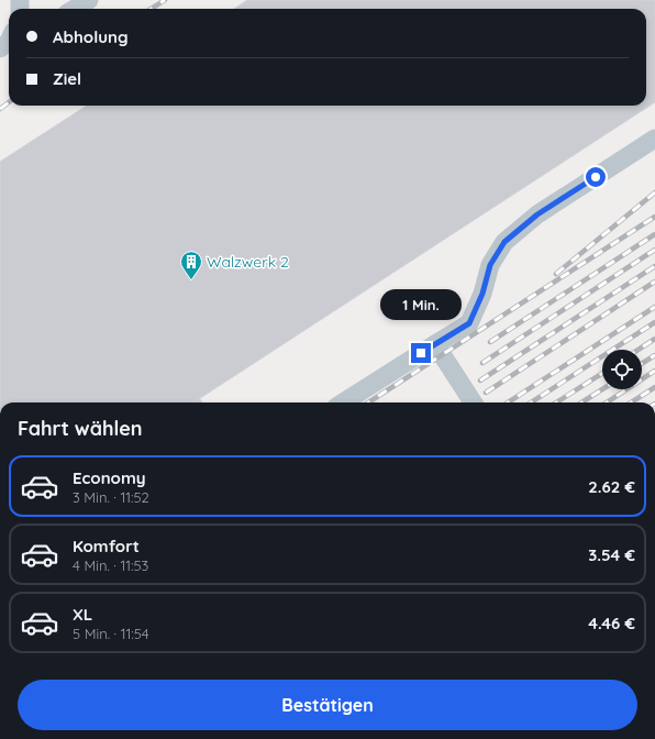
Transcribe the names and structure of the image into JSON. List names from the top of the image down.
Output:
{
  "places": {
    "building": ["Walzwerk 2"]
  },
  "page": {
    "banner": ["Abholung", "Ziel"],
    "bubble": "1 Min.",
    "heading": "Fahrt wählen",
    "list": [
      {
        "name": "Economy",
        "note": "3 Min. · 11:52",
        "value": "2.62 €"
      },
      {
        "name": "Komfort",
        "note": "4 Min. · 11:53",
        "value": "3.54 €"
      },
      {
        "name": "XL",
        "note": "5 Min. · 11:54",
        "value": "4.46 €"
      }
    ],
    "buttons": "Bestätigen"
  }
}
